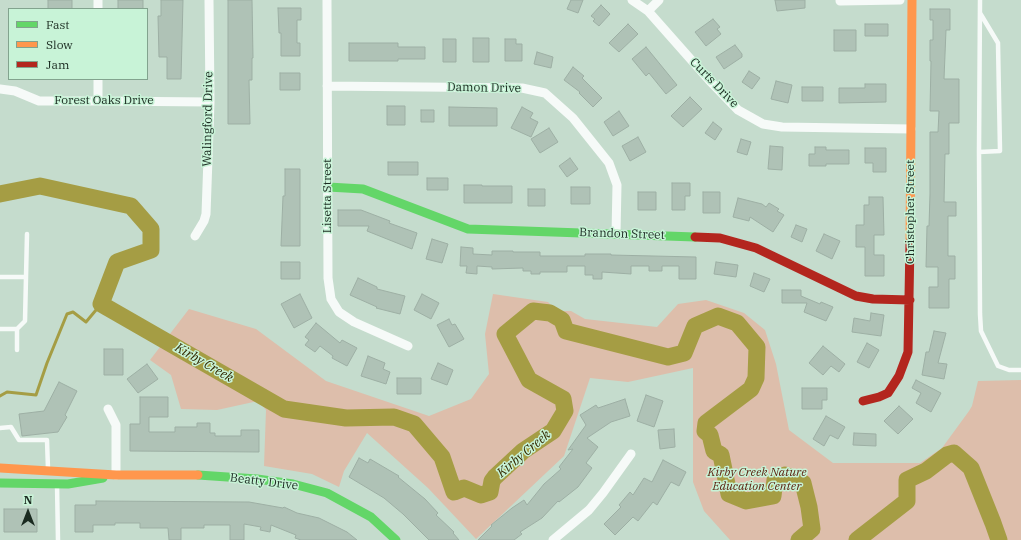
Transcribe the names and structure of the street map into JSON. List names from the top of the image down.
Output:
{
  "streets": {
    "street": [
      "Curts Drive",
      "Damon Drive",
      "Forest Oaks Drive",
      "Walingford Drive",
      "Lisetta Street",
      "Christopher Street",
      "Brandon Street",
      "Beatty Drive"
    ]
  },
  "crossings": [
    ["Curts Drive", "Christopher Street"],
    ["Damon Drive", "Lisetta Street"],
    ["Damon Drive", "Brandon Street"],
    ["Forest Oaks Drive", "Walingford Drive"],
    ["Lisetta Street", "Brandon Street"],
    ["Christopher Street", "Brandon Street"]
  ],
  "water": ["Kirby Creek"],
  "parks": ["Kirby Creek Nature Education Center"],
  "legend": ["Fast", "Slow", "Jam"],
  "north": "top"
}
